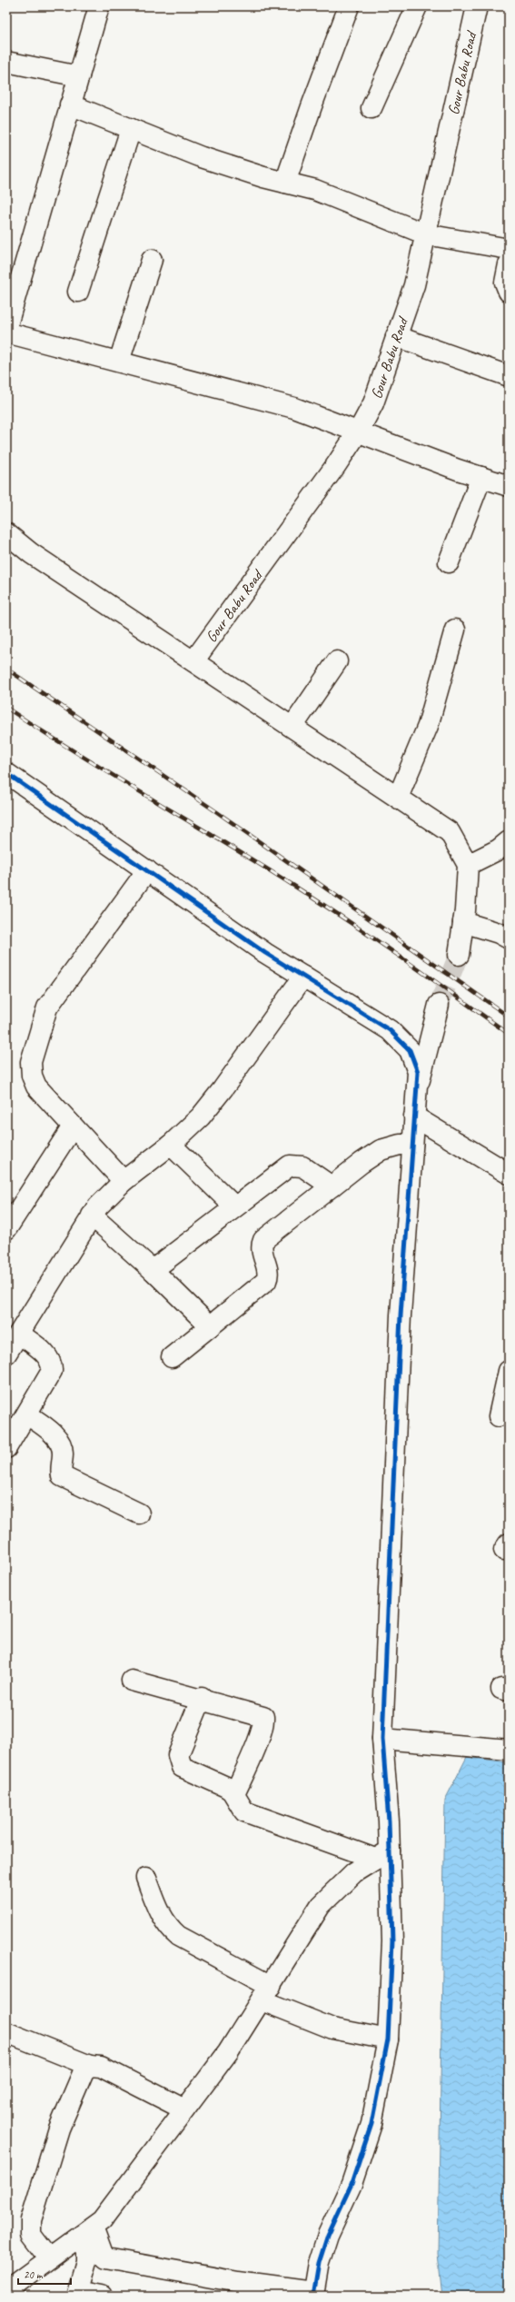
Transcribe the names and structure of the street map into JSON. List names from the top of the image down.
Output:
{
  "streets": {
    "street": ["Gour Babu Road"]
  },
  "scale_bar": "20 m"
}
